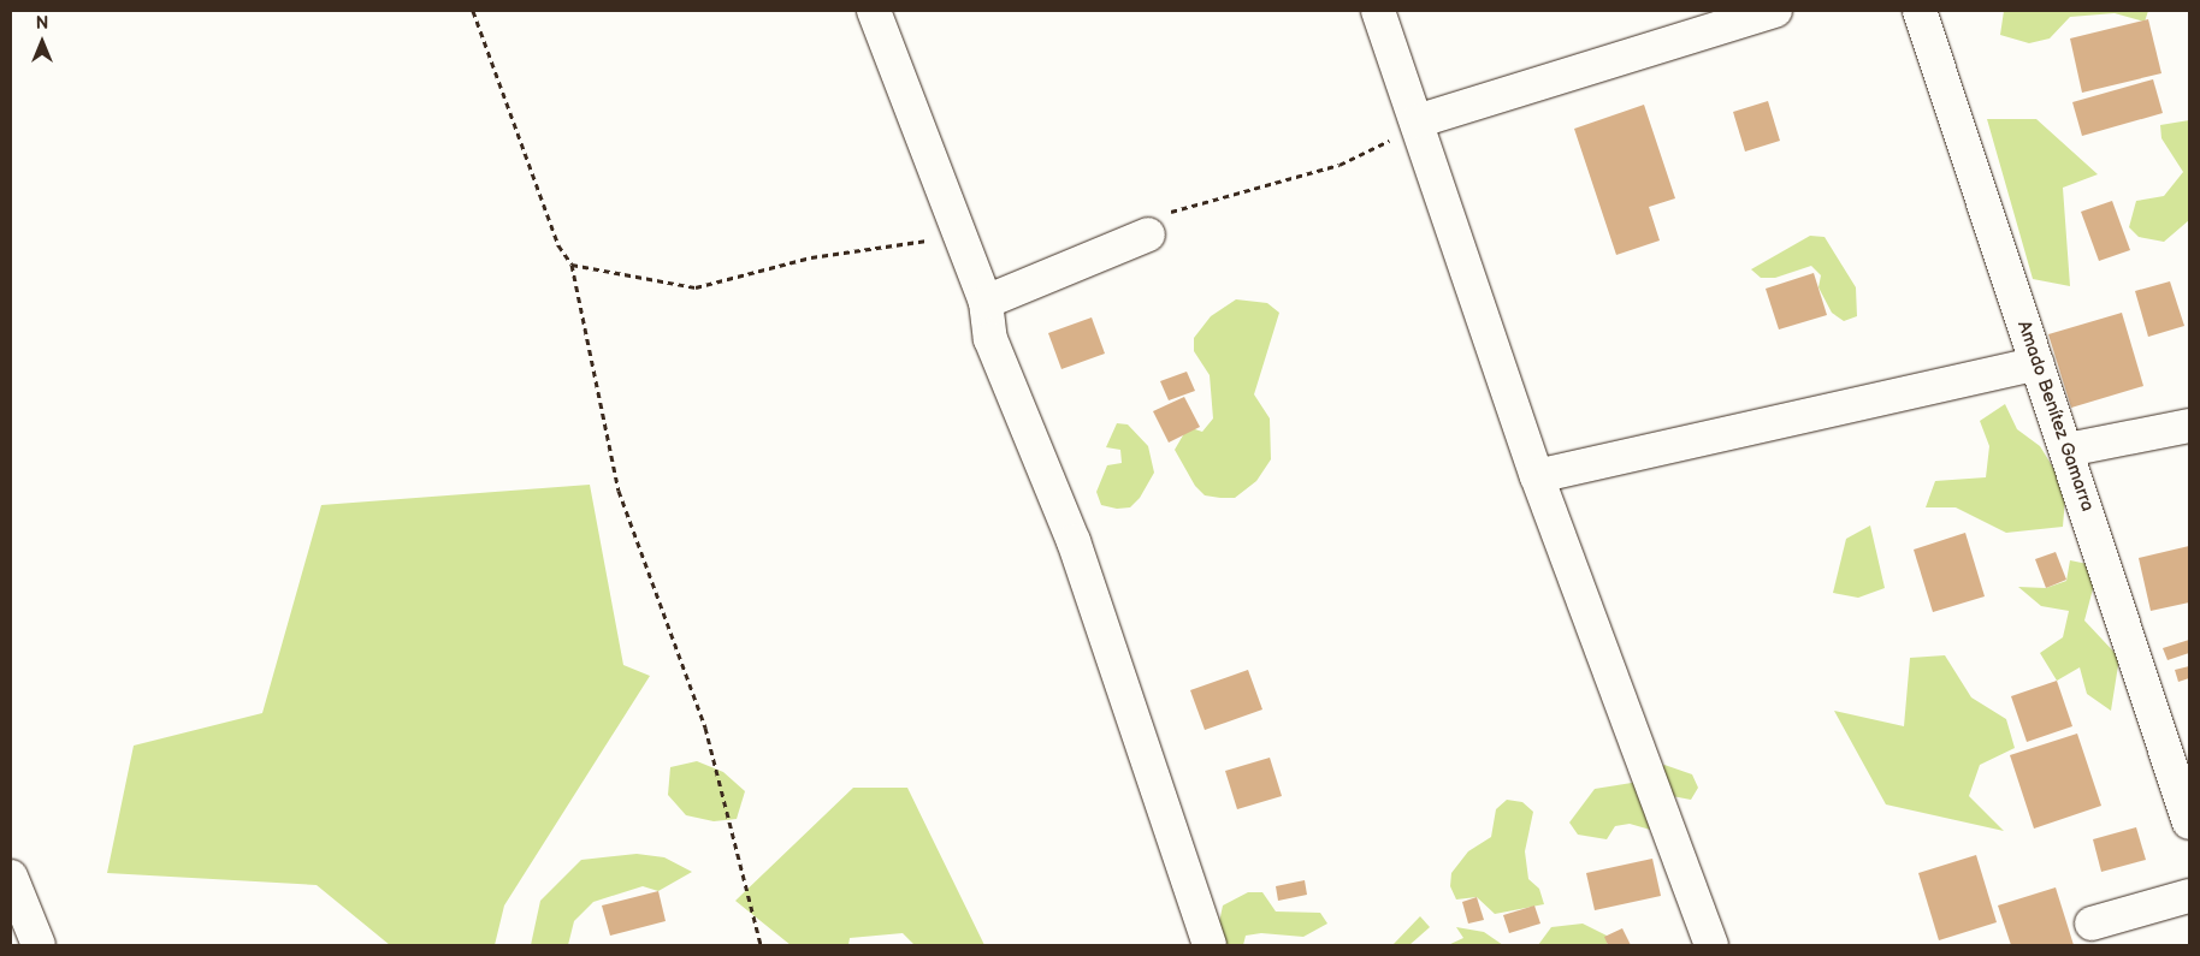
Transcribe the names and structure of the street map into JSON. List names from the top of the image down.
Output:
{
  "streets": {
    "street": ["Amado Benítez Gamarra"]
  },
  "north": "top"
}
